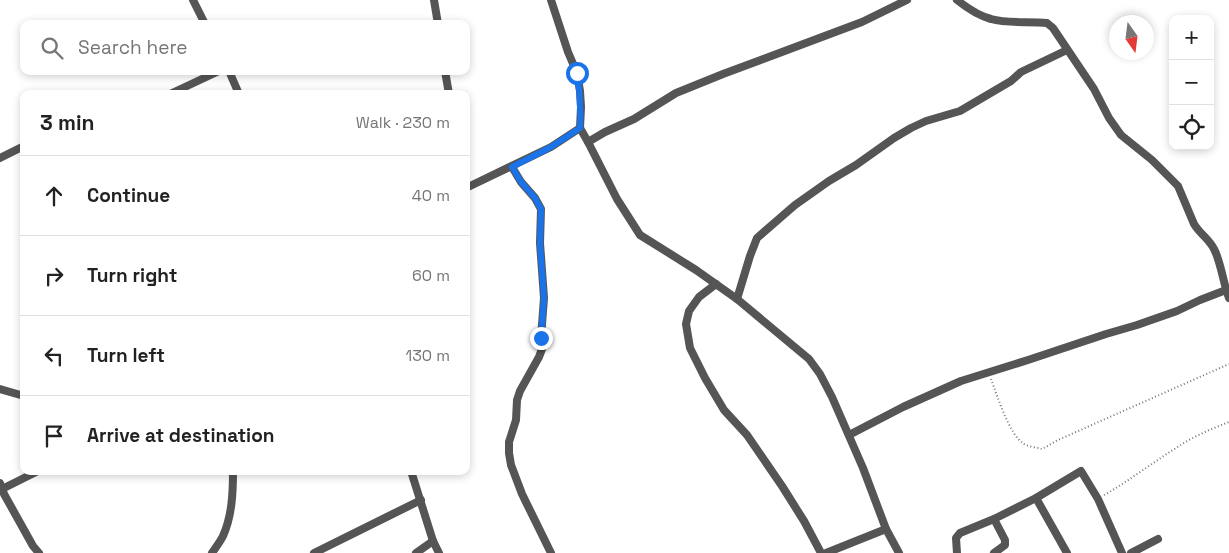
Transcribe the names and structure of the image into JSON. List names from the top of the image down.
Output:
{
  "north": "bottom",
  "page": {
    "map_buttons": ["+", "−"],
    "search": "Search here",
    "heading": ["3 min", "Walk · 230 m"],
    "list": [
      ["Continue", "40 m"],
      ["Turn right", "60 m"],
      ["Turn left", "130 m"],
      "Arrive at destination"
    ]
  }
}
